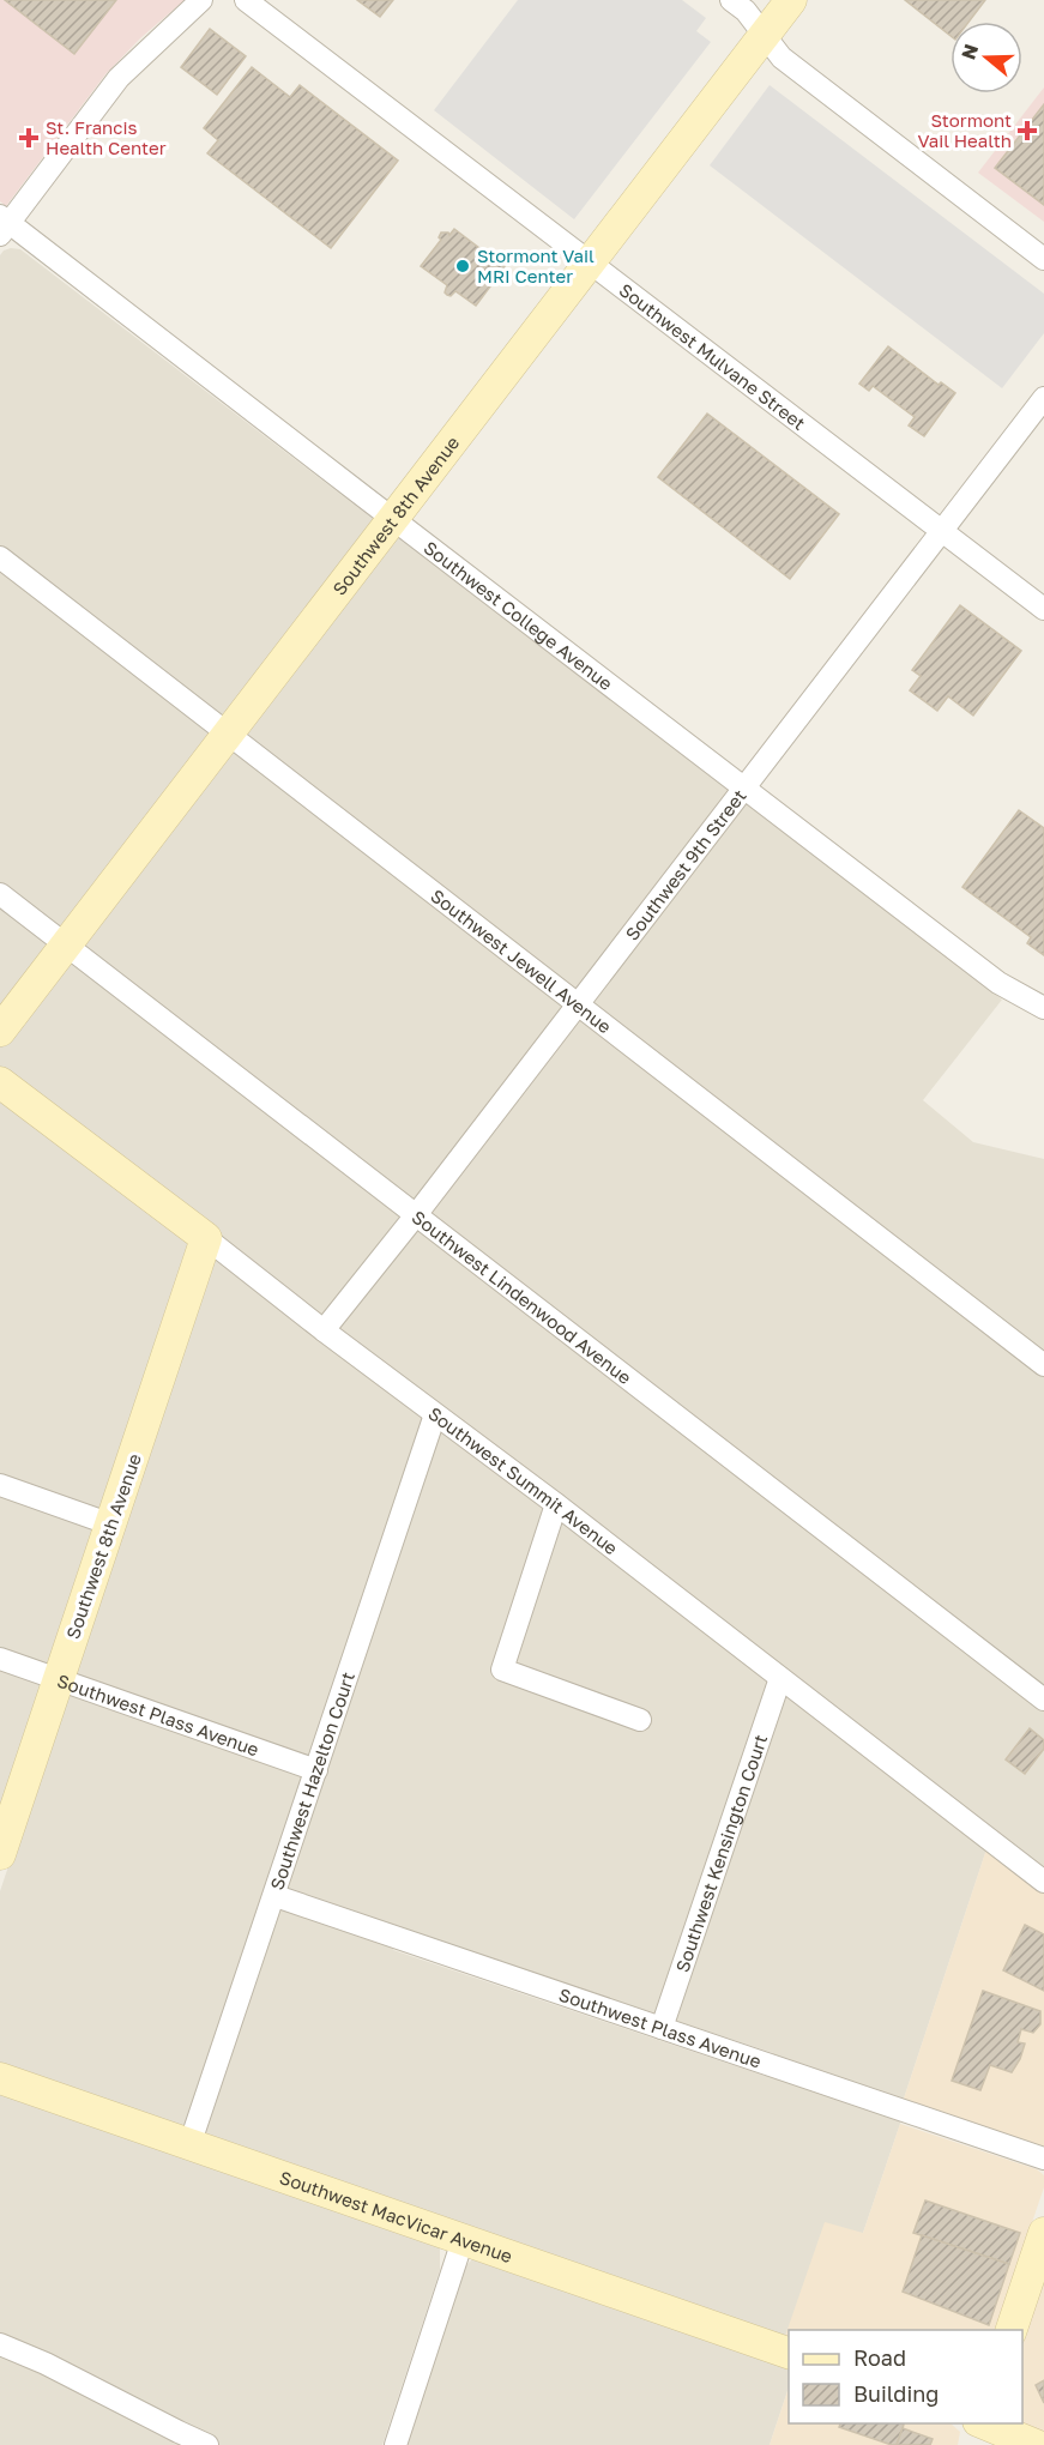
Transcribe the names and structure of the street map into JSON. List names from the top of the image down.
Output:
{
  "streets": {
    "street": [
      "Southwest Mulvane Street",
      "Southwest 8th Avenue",
      "Southwest College Avenue",
      "Southwest 9th Street",
      "Southwest Jewell Avenue",
      "Southwest Lindenwood Avenue",
      "Southwest Summit Avenue",
      "Southwest Plass Avenue",
      "Southwest Hazelton Court",
      "Southwest Kensington Court",
      "Southwest MacVicar Avenue"
    ]
  },
  "crossings": [
    ["Southwest Mulvane Street", "Southwest 8th Avenue"],
    ["Southwest Mulvane Street", "Southwest 9th Street"],
    ["Southwest 8th Avenue", "Southwest College Avenue"],
    ["Southwest 8th Avenue", "Southwest Jewell Avenue"],
    ["Southwest 8th Avenue", "Southwest Lindenwood Avenue"],
    ["Southwest 8th Avenue", "Southwest Summit Avenue"],
    ["Southwest 8th Avenue", "Southwest Plass Avenue"],
    ["Southwest College Avenue", "Southwest 9th Street"],
    ["Southwest 9th Street", "Southwest Jewell Avenue"],
    ["Southwest 9th Street", "Southwest Lindenwood Avenue"],
    ["Southwest 9th Street", "Southwest Summit Avenue"],
    ["Southwest Summit Avenue", "Southwest Hazelton Court"],
    ["Southwest Summit Avenue", "Southwest Kensington Court"],
    ["Southwest Plass Avenue", "Southwest Hazelton Court"],
    ["Southwest Plass Avenue", "Southwest Kensington Court"],
    ["Southwest Hazelton Court", "Southwest MacVicar Avenue"]
  ],
  "places": {
    "health": ["Stormont Vail Health", "St. Francis Health Center"],
    "other": ["Stormont Vail MRI Center"]
  },
  "legend": ["Road", "Building"],
  "north": "left"
}
